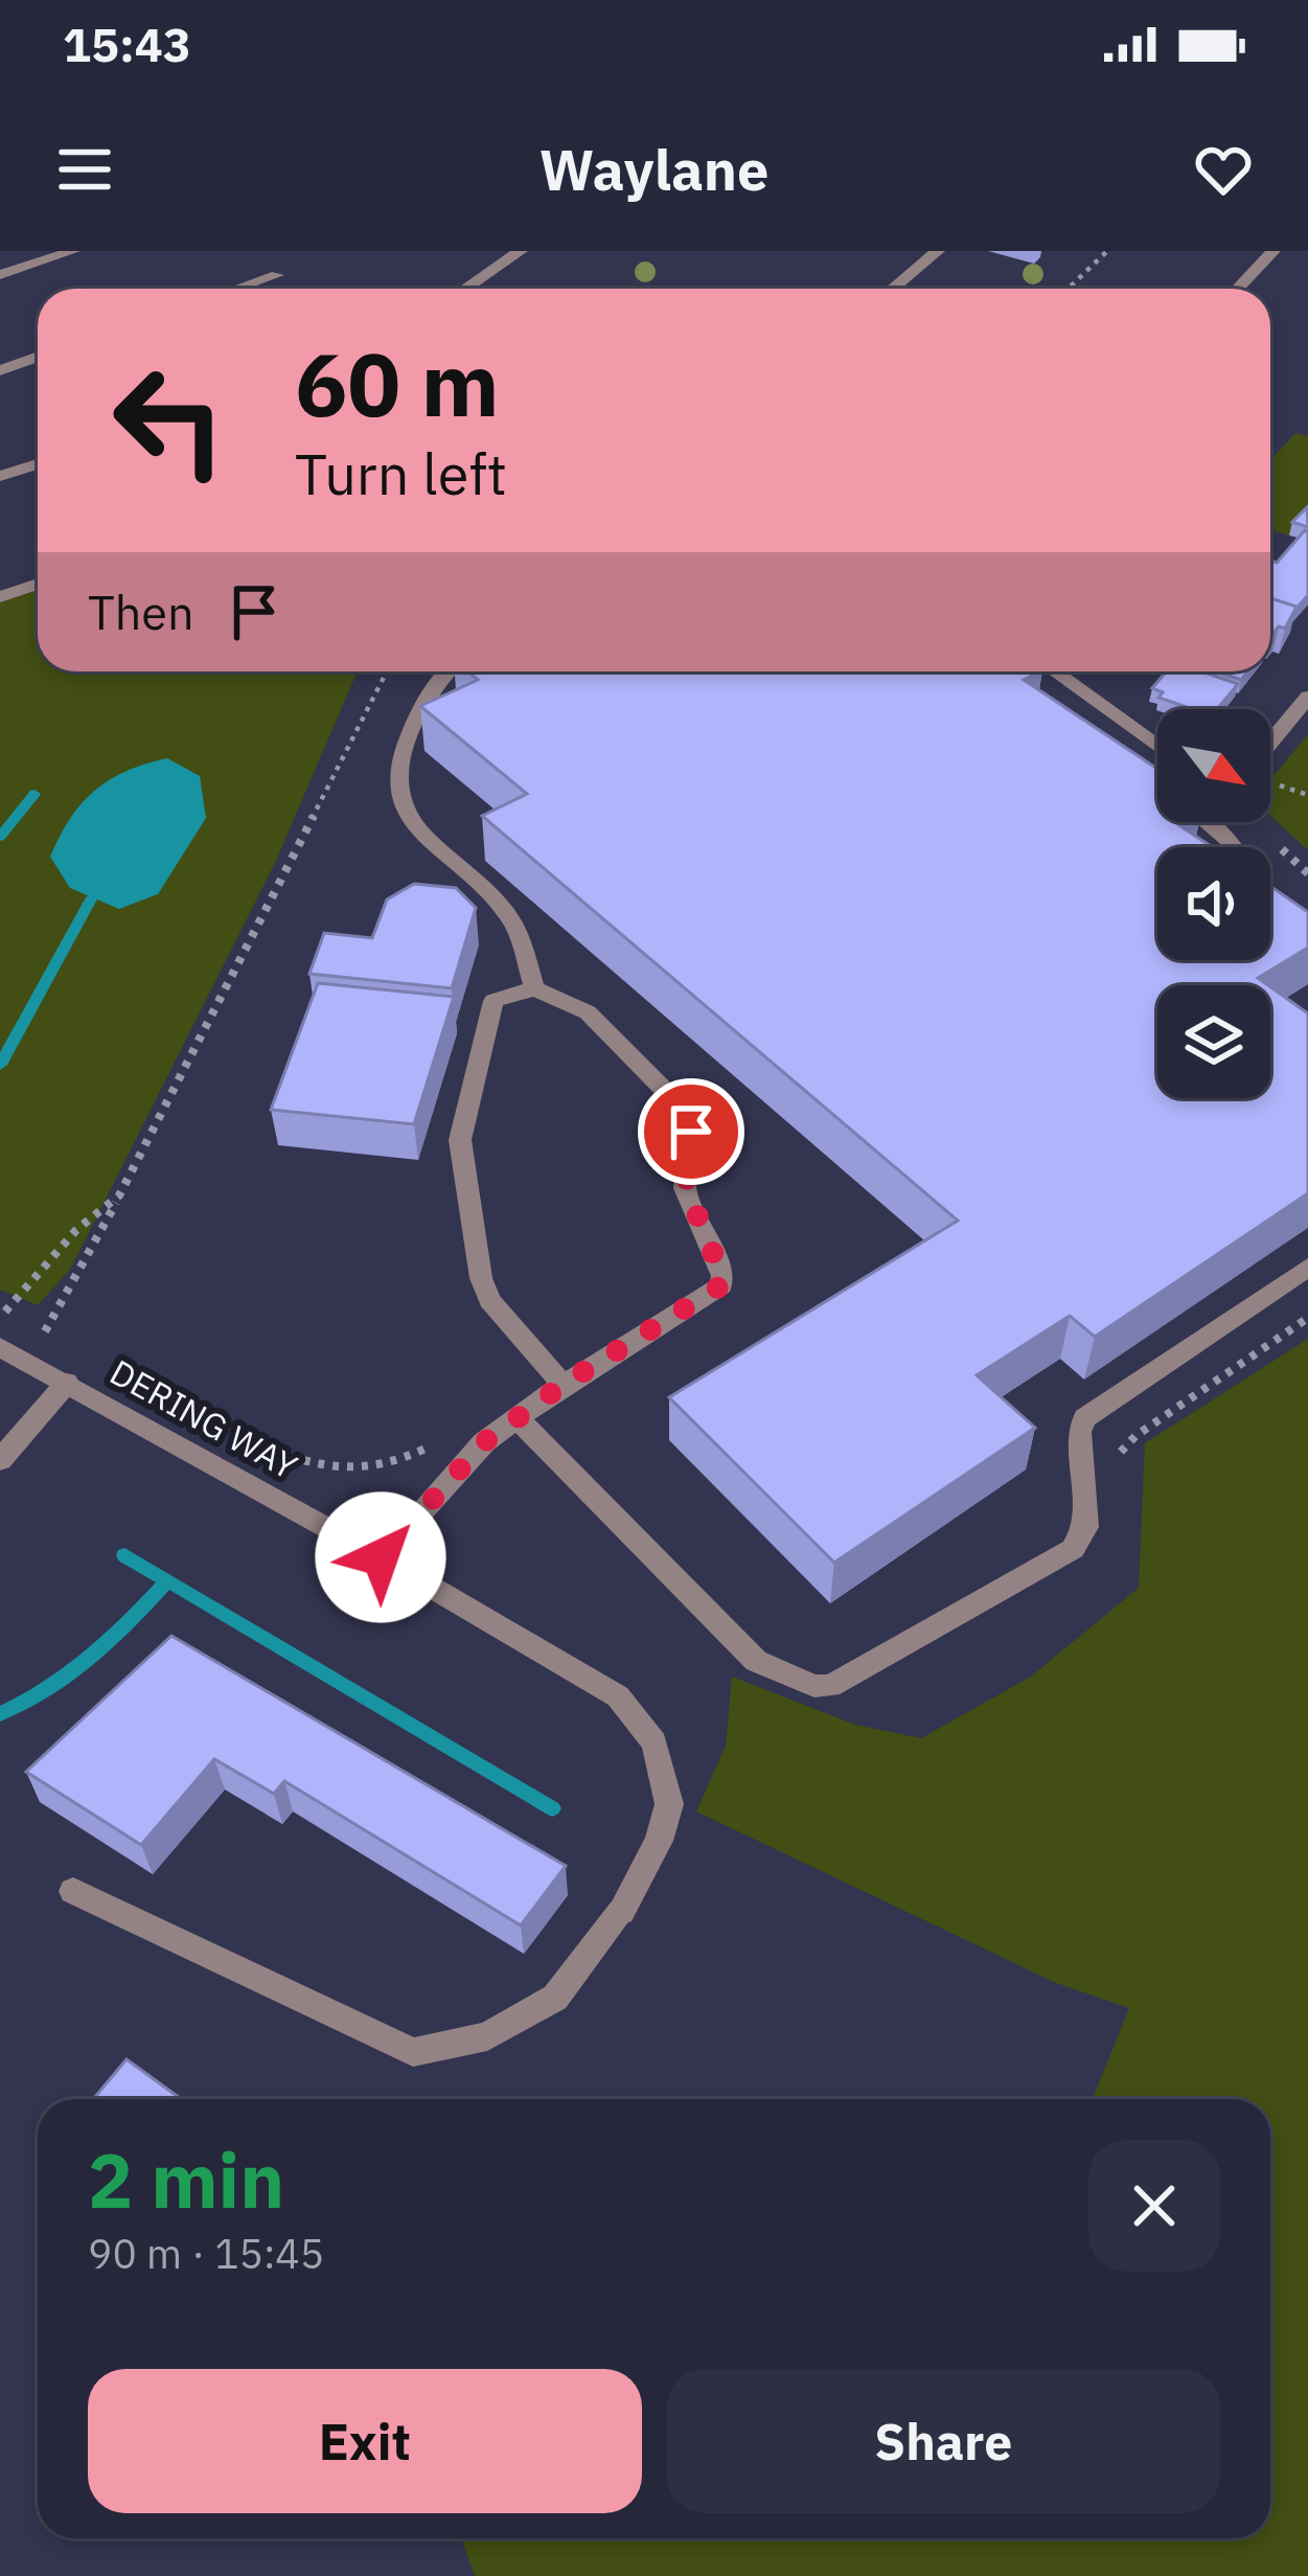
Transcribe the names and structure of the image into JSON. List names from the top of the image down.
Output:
{
  "streets": {
    "street": ["DERING WAY"]
  },
  "north": "bottom right",
  "page": {
    "status": "15:43",
    "header": "Waylane",
    "turn": ["60 m", "Turn left"],
    "then": "Then",
    "heading": ["2 min", "90 m · 15:45"],
    "buttons": ["Exit", "Share"]
  }
}
